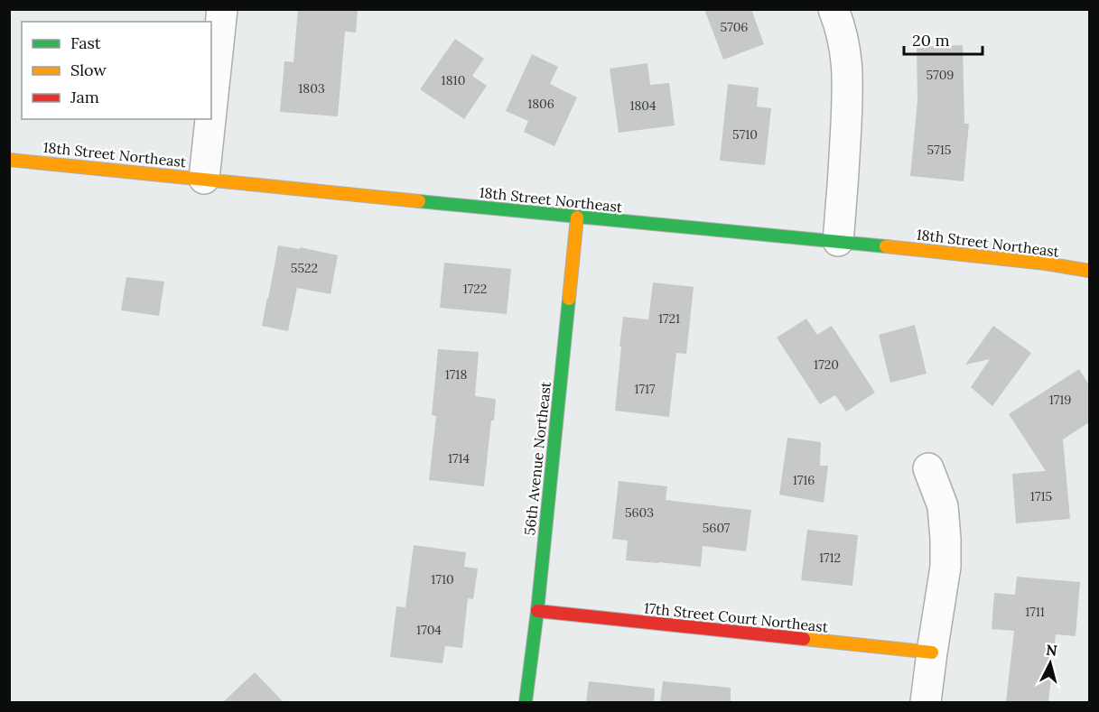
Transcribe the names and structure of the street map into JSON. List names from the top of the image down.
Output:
{
  "streets": {
    "street": ["18th Street Northeast", "56th Avenue Northeast", "17th Street Court Northeast"]
  },
  "crossings": [
    ["18th Street Northeast", "56th Avenue Northeast"],
    ["56th Avenue Northeast", "17th Street Court Northeast"]
  ],
  "house_numbers": [
    "5706",
    "5709",
    "1810",
    "1803",
    "1806",
    "1804",
    "5710",
    "5715",
    "5522",
    "1722",
    "1721",
    "1720",
    "1718",
    "1717",
    "1719",
    "1714",
    "1716",
    "1715",
    "5603",
    "5607",
    "1712",
    "1710",
    "1711",
    "1704"
  ],
  "legend": ["Fast", "Slow", "Jam"],
  "scale_bar": "20 m",
  "north": "top"
}
